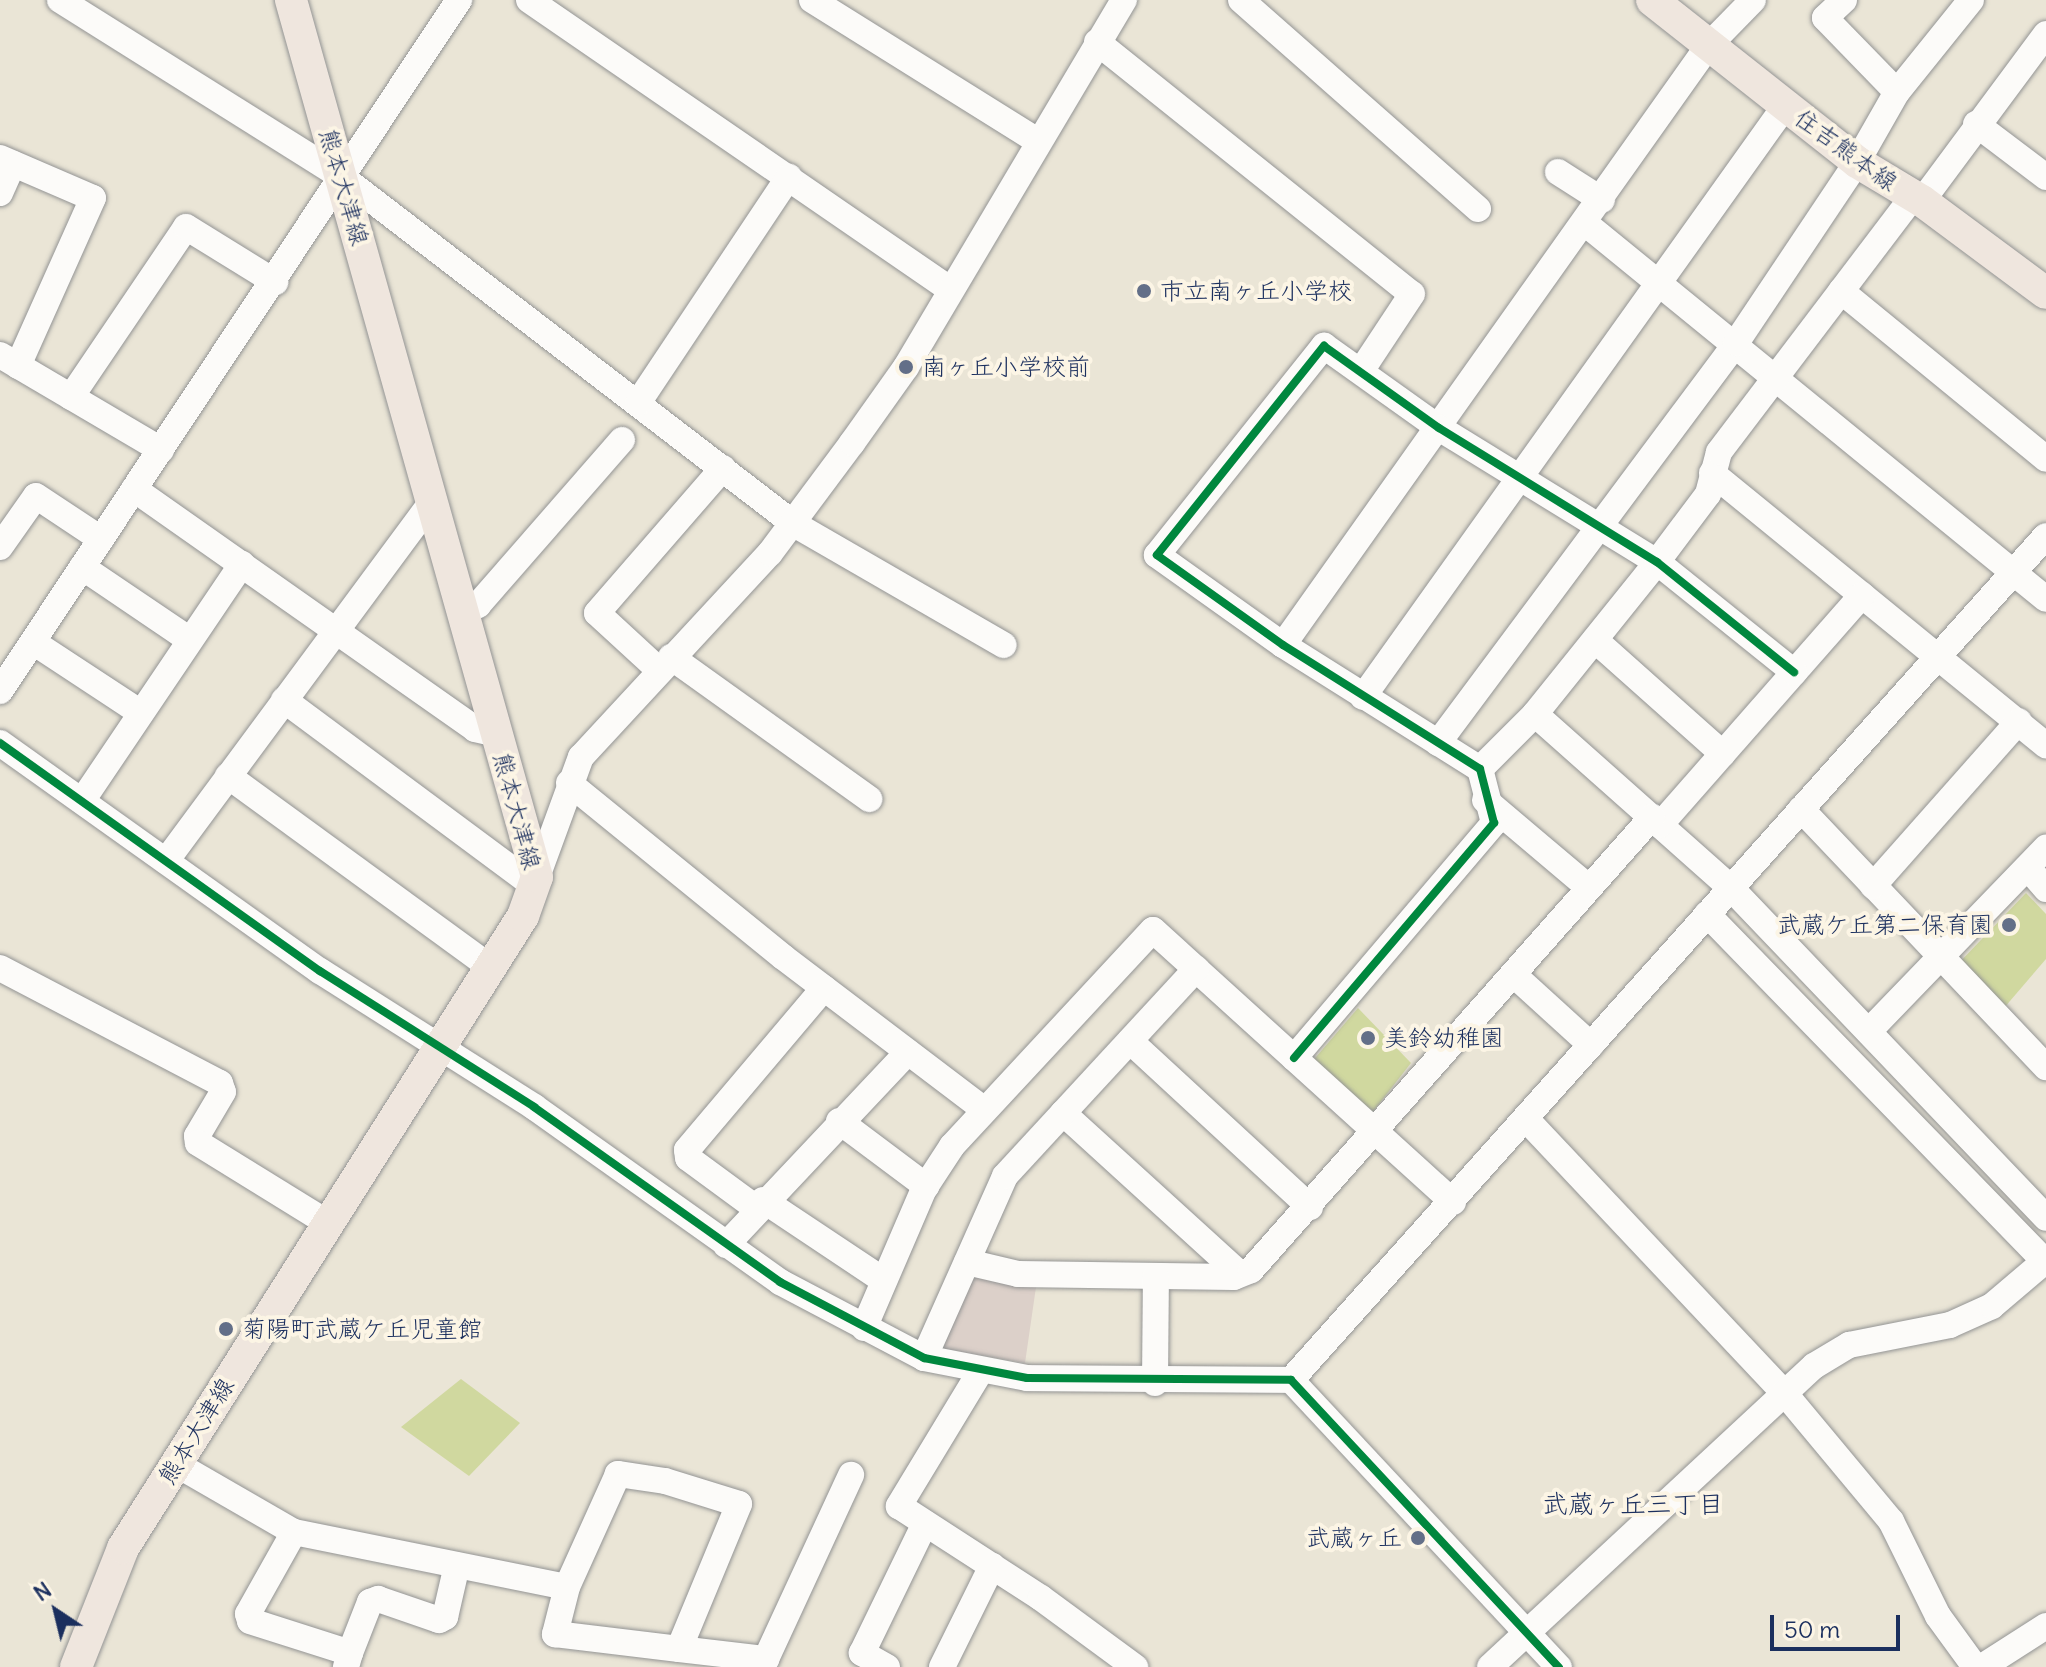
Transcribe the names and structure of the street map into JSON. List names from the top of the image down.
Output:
{
  "streets": {
    "main road": ["住吉熊本線", "熊本大津線"]
  },
  "districts": ["武蔵ヶ丘三丁目"],
  "places": [
    "市立南ヶ丘小学校",
    "南ヶ丘小学校前",
    "武蔵ケ丘第二保育園",
    "美鈴幼稚園",
    "菊陽町武蔵ケ丘児童館",
    "武蔵ヶ丘"
  ],
  "scale_bar": "50 m",
  "north": "top left"
}
